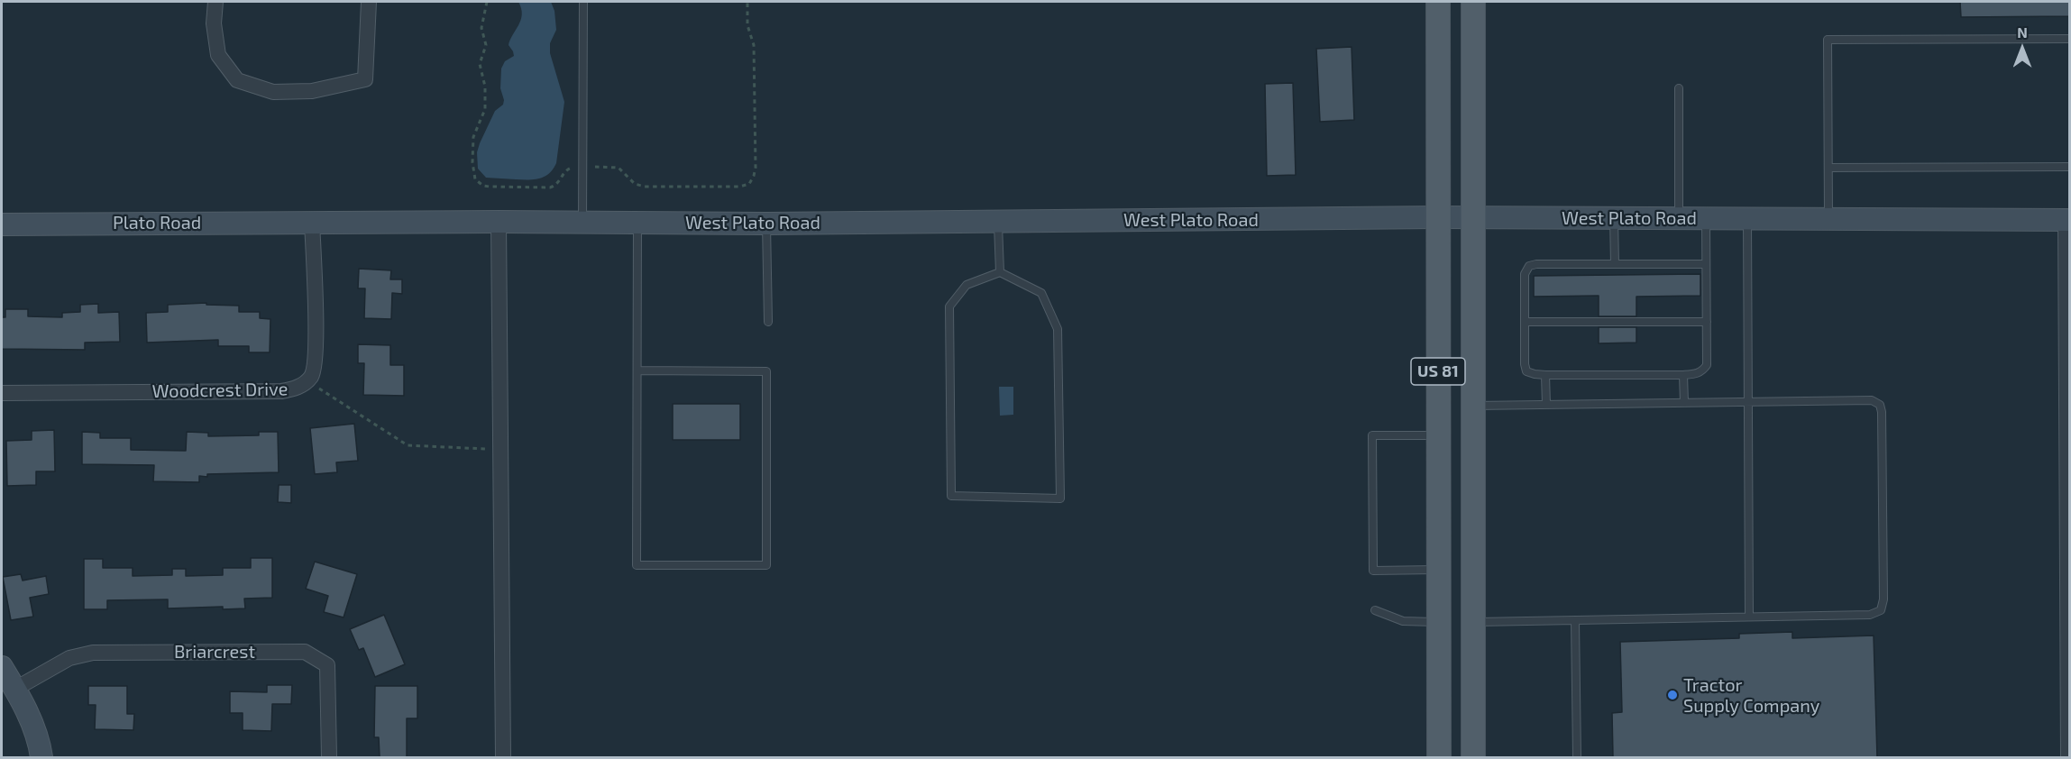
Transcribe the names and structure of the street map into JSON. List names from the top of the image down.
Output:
{
  "streets": {
    "main road": ["US 81"],
    "street": [
      "West Plato Road",
      "Plato Road",
      "Woodcrest Drive",
      "Briarcrest"
    ]
  },
  "crossings": [
    ["West Plato Road", "Plato Road"],
    ["West Plato Road", "US 81"],
    ["West Plato Road", "Woodcrest Drive"],
    ["Plato Road", "Woodcrest Drive"]
  ],
  "places": ["Tractor Supply Company"],
  "north": "top"
}
